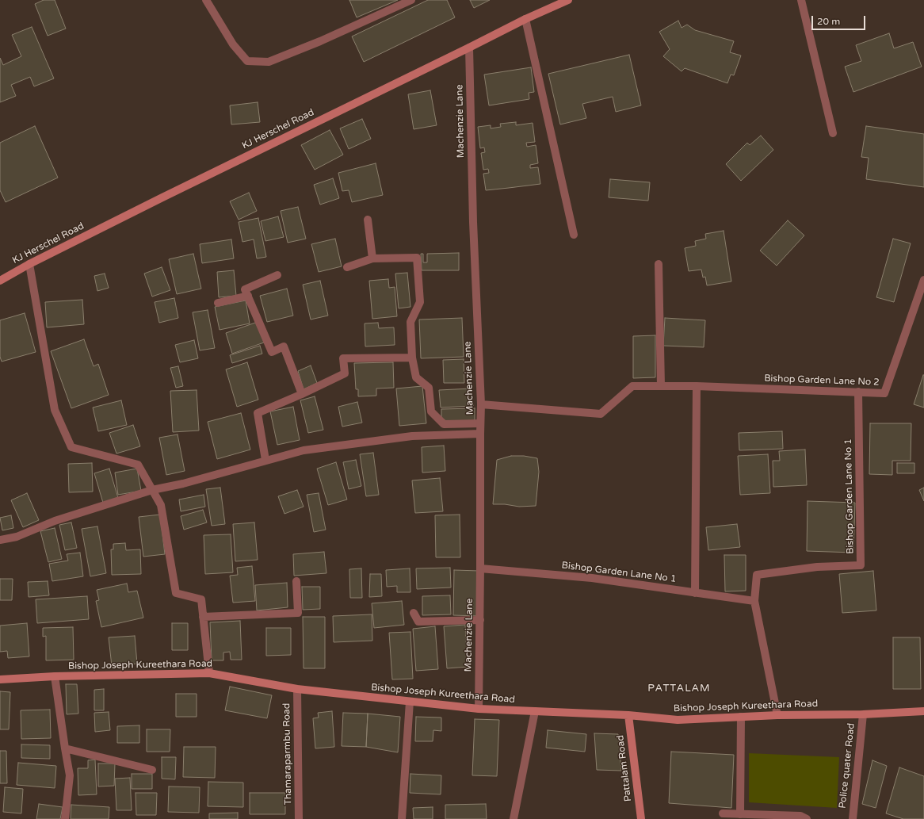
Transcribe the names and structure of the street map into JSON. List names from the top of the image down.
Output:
{
  "streets": {
    "main road": ["KJ Herschel Road", "Bishop Joseph Kureethara Road", "Pattalam Road"],
    "street": [
      "Machenzie Lane",
      "Bishop Garden Lane No 2",
      "Bishop Garden Lane No 1",
      "Thamaraparmbu Road",
      "Police quater Road"
    ]
  },
  "crossings": [
    ["Machenzie Lane", "KJ Herschel Road"],
    ["Machenzie Lane", "Bishop Garden Lane No 2"],
    ["Machenzie Lane", "Bishop Garden Lane No 1"],
    ["Machenzie Lane", "Bishop Joseph Kureethara Road"],
    ["Bishop Garden Lane No 2", "Bishop Garden Lane No 1"],
    ["Bishop Garden Lane No 1", "Bishop Joseph Kureethara Road"],
    ["Bishop Joseph Kureethara Road", "Thamaraparmbu Road"],
    ["Bishop Joseph Kureethara Road", "Police quater Road"],
    ["Bishop Joseph Kureethara Road", "Pattalam Road"]
  ],
  "districts": ["PATTALAM"],
  "scale_bar": "20 m"
}
